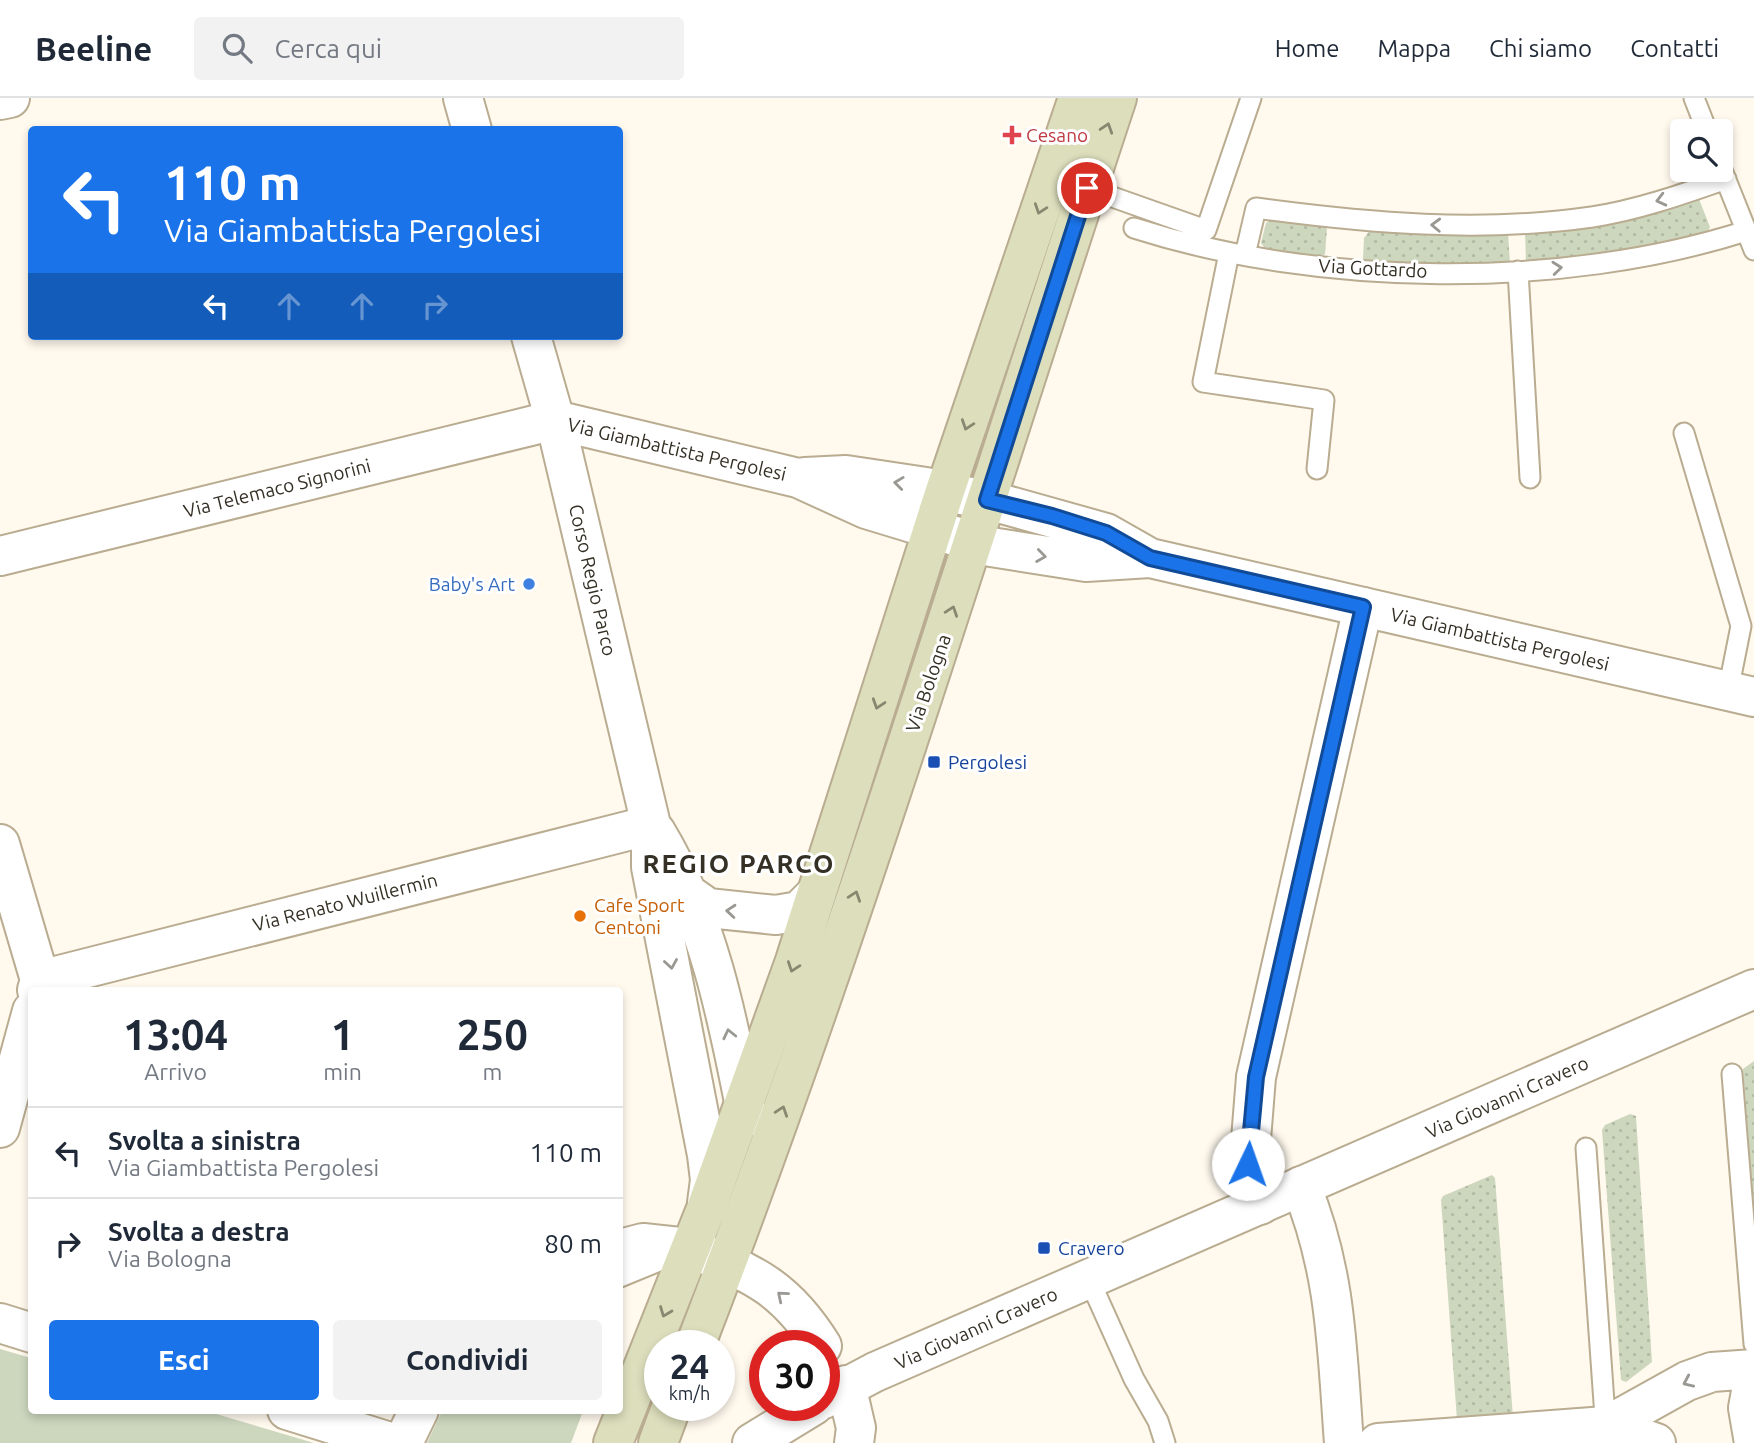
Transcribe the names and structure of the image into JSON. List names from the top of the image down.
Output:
{
  "streets": {
    "main road": ["Via Bologna"],
    "street": [
      "Via Giambattista Pergolesi",
      "Via Telemaco Signorini",
      "Corso Regio Parco",
      "Via Renato Wuillermin",
      "Via Giovanni Cravero"
    ],
    "lane": ["Via Gottardo"]
  },
  "crossings": [
    ["Via Giambattista Pergolesi", "Via Telemaco Signorini"],
    ["Via Giambattista Pergolesi", "Corso Regio Parco"],
    ["Via Giambattista Pergolesi", "Via Bologna"],
    ["Via Telemaco Signorini", "Corso Regio Parco"],
    ["Corso Regio Parco", "Via Bologna"],
    ["Corso Regio Parco", "Via Renato Wuillermin"]
  ],
  "districts": ["REGIO PARCO"],
  "places": {
    "health": ["Cesano"],
    "other": ["Baby's Art", "Cafe Sport Centoni"],
    "transit": ["Pergolesi", "Cravero"]
  },
  "page": {
    "header": "Beeline",
    "search": "Cerca qui",
    "nav": [
      "Home",
      "Mappa",
      "Chi siamo",
      "Contatti"
    ],
    "turn": ["110 m", "Via Giambattista Pergolesi"],
    "eta": [
      "13:04",
      "Arrivo",
      "1",
      "min",
      "250",
      "m"
    ],
    "list": [
      {
        "name": "Svolta a sinistra",
        "note": "Via Giambattista Pergolesi",
        "value": "110 m"
      },
      {
        "name": "Svolta a destra",
        "note": "Via Bologna",
        "value": "80 m"
      }
    ],
    "buttons": ["Esci", "Condividi"],
    "speed": "24 km/h",
    "limit": "30"
  }
}
